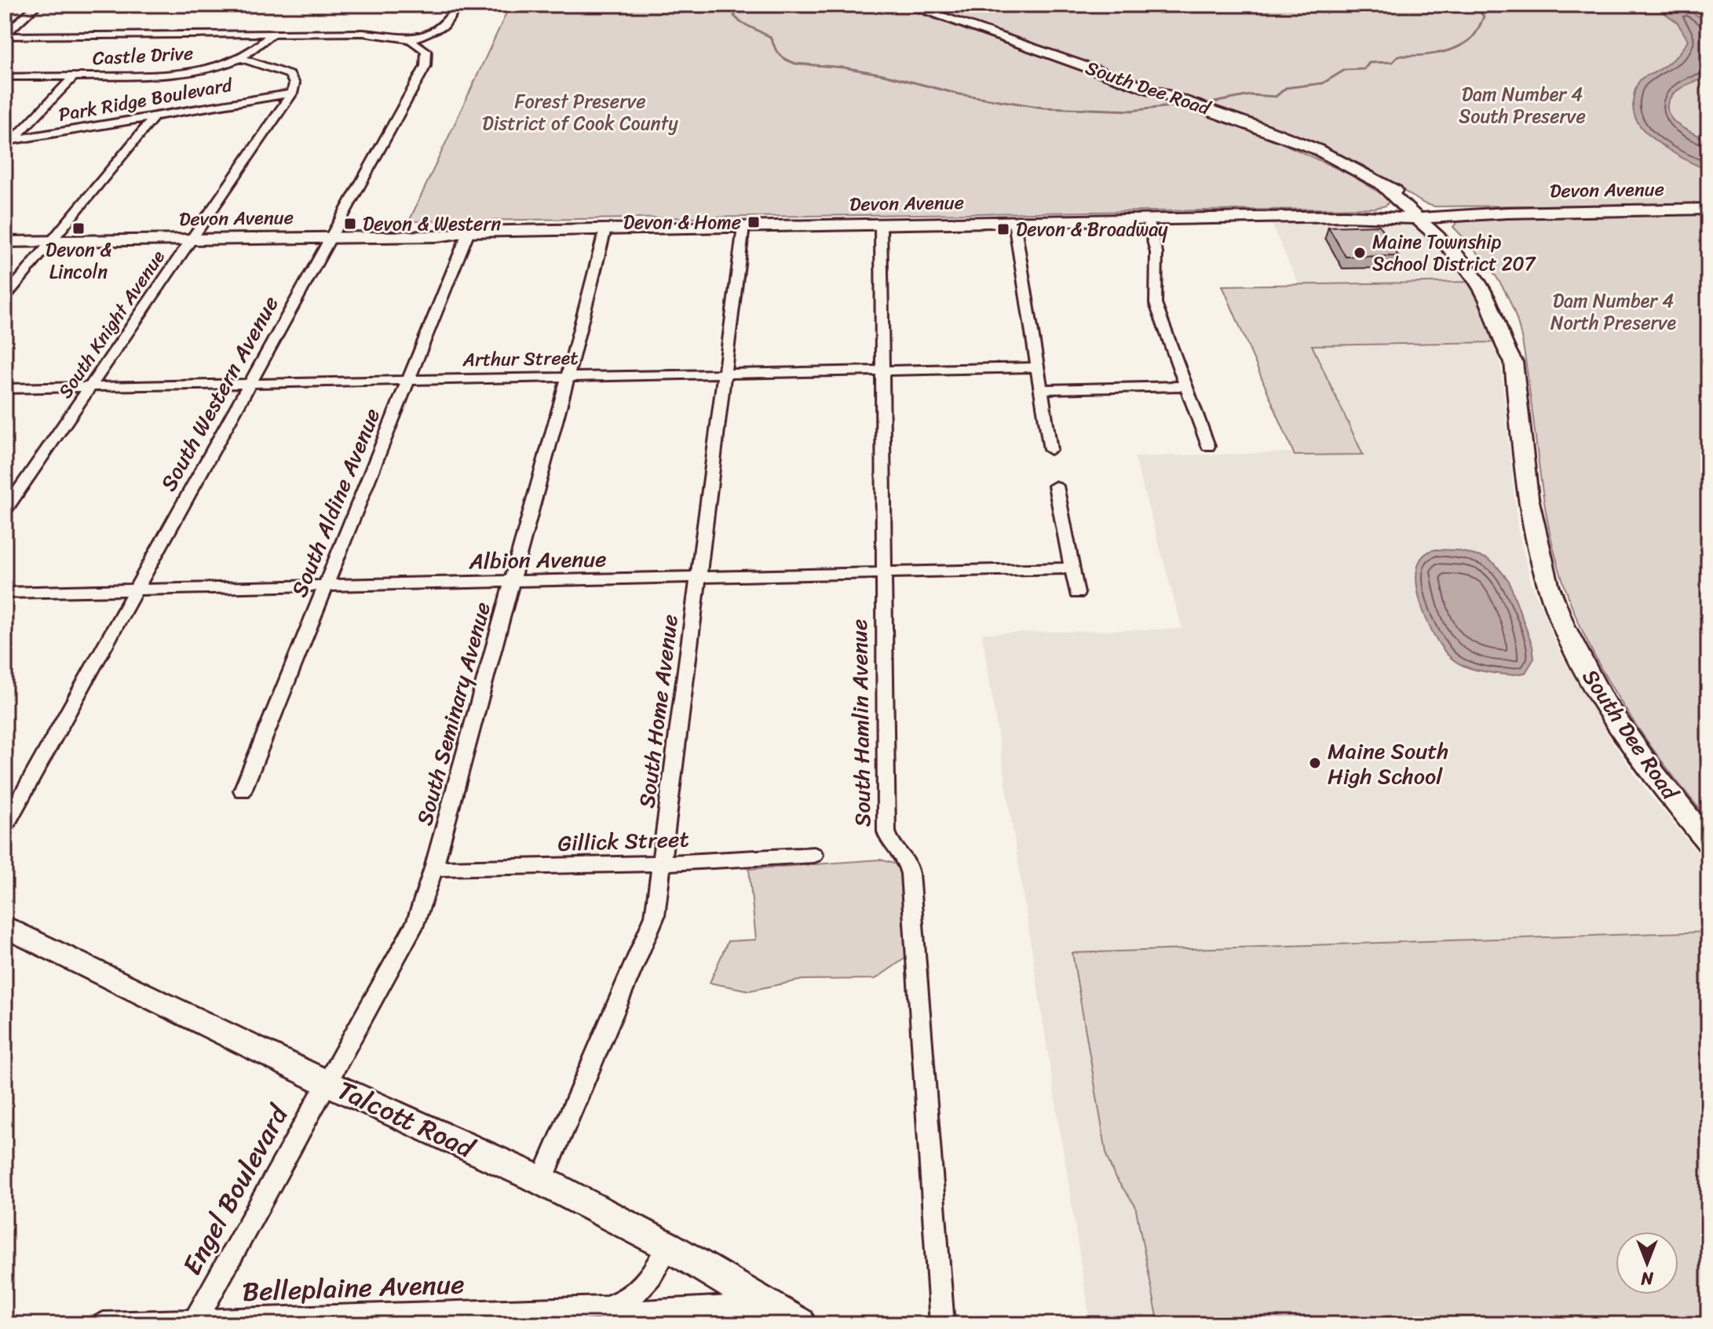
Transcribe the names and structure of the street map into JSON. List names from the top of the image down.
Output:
{
  "streets": {
    "street": [
      "Castle Drive",
      "South Dee Road",
      "Park Ridge Boulevard",
      "Devon Avenue",
      "South Knight Avenue",
      "Arthur Street",
      "South Western Avenue",
      "South Aldine Avenue",
      "Albion Avenue",
      "South Home Avenue",
      "South Seminary Avenue",
      "South Hamlin Avenue",
      "Gillick Street",
      "Talcott Road",
      "Engel Boulevard",
      "Belleplaine Avenue"
    ]
  },
  "crossings": [
    ["South Dee Road", "Devon Avenue"],
    ["Park Ridge Boulevard", "South Knight Avenue"],
    ["Devon Avenue", "South Knight Avenue"],
    ["Devon Avenue", "South Western Avenue"],
    ["Devon Avenue", "South Aldine Avenue"],
    ["Devon Avenue", "South Home Avenue"],
    ["Devon Avenue", "South Seminary Avenue"],
    ["Devon Avenue", "South Hamlin Avenue"],
    ["South Knight Avenue", "Arthur Street"],
    ["Arthur Street", "South Western Avenue"],
    ["Arthur Street", "South Aldine Avenue"],
    ["Arthur Street", "South Home Avenue"],
    ["Arthur Street", "South Seminary Avenue"],
    ["Arthur Street", "South Hamlin Avenue"],
    ["South Western Avenue", "Albion Avenue"],
    ["South Aldine Avenue", "Albion Avenue"],
    ["Albion Avenue", "South Home Avenue"],
    ["Albion Avenue", "South Seminary Avenue"],
    ["Albion Avenue", "South Hamlin Avenue"],
    ["South Home Avenue", "Gillick Street"],
    ["South Home Avenue", "Talcott Road"],
    ["South Seminary Avenue", "Gillick Street"],
    ["South Seminary Avenue", "Talcott Road"],
    ["South Seminary Avenue", "Engel Boulevard"],
    ["Talcott Road", "Engel Boulevard"],
    ["Talcott Road", "Belleplaine Avenue"],
    ["Engel Boulevard", "Belleplaine Avenue"]
  ],
  "parks": ["Dam Number 4 South Preserve", "Forest Preserve District of Cook County", "Dam Number 4 North Preserve"],
  "places": {
    "transit": [
      "Devon & Home",
      "Devon & Western",
      "Devon & Lincoln",
      "Devon & Broadway"
    ],
    "other": ["Maine Township School District 207", "Maine South High School"]
  },
  "north": "bottom"
}
